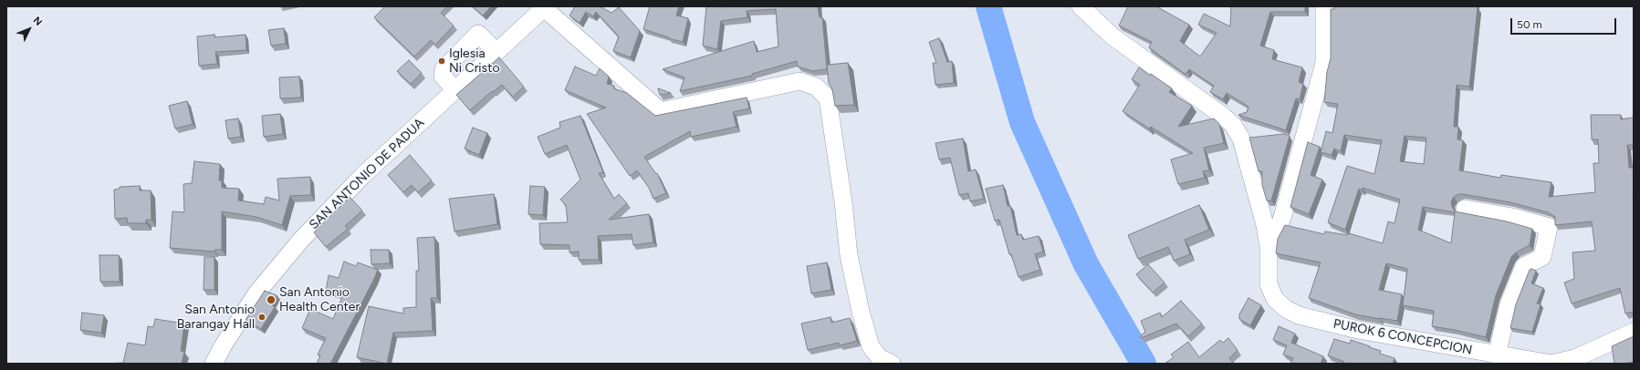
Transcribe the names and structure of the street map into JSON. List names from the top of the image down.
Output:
{
  "streets": {
    "street": ["SAN ANTONIO DE PADUA", "PUROK 6 CONCEPCION"]
  },
  "places": ["Iglesia Ni Cristo", "San Antonio Health Center", "San Antonio Barangay Hall"],
  "scale_bar": "50 m",
  "north": "top right"
}
